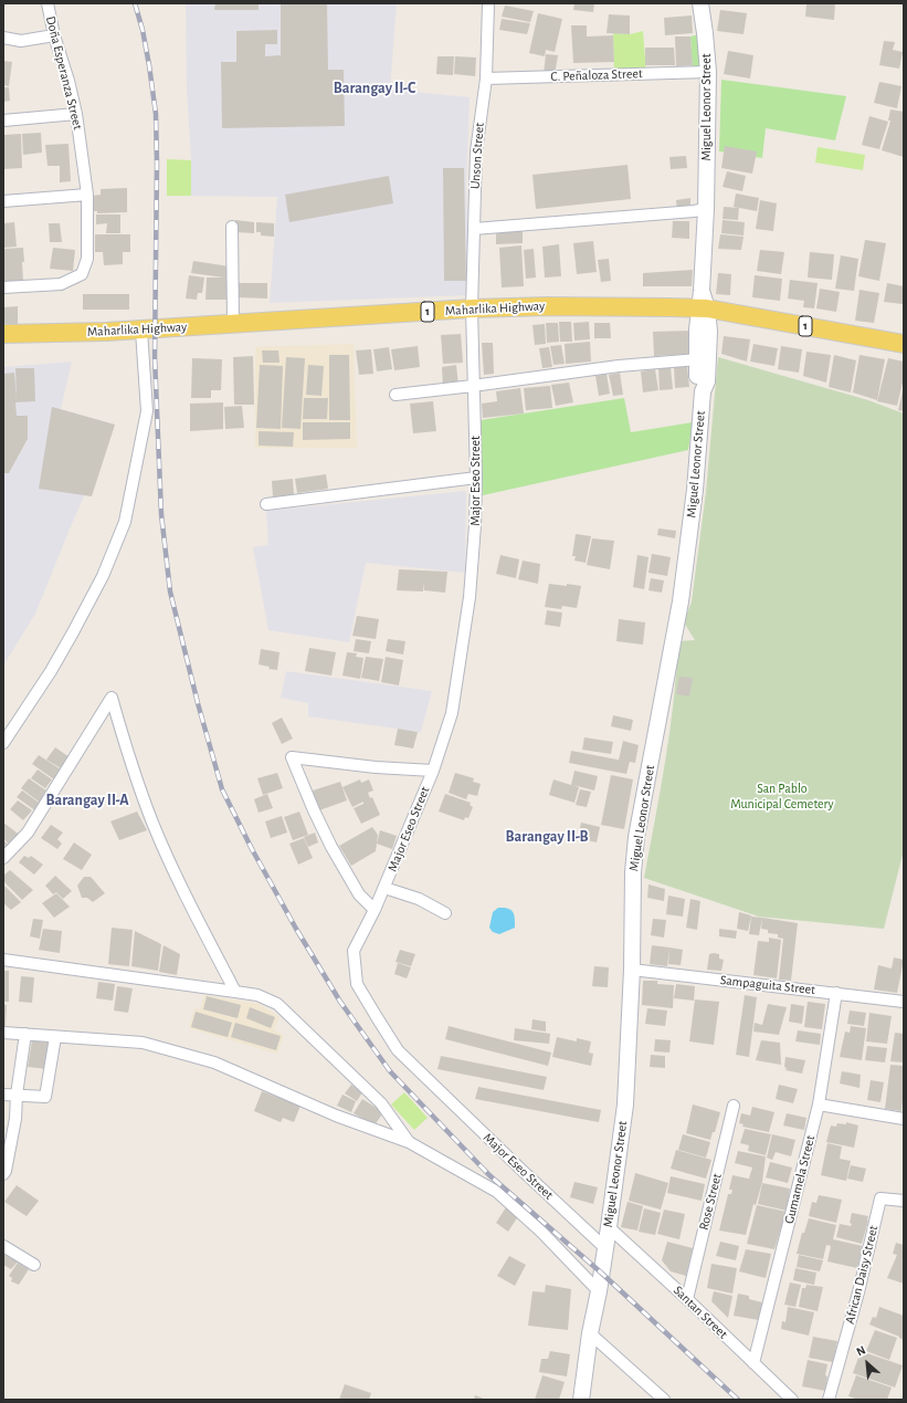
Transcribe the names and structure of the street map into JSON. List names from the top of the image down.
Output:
{
  "streets": {
    "main road": ["Maharlika Highway", "1"],
    "street": [
      "Doña Esperanza Street",
      "C. Peñaloza Street",
      "Miguel Leonor Street",
      "Unson Street",
      "Major Eseo Street",
      "Sampaguita Street",
      "Gumamela Street",
      "Rose Street",
      "African Daisy Street",
      "Santan Street"
    ]
  },
  "crossings": [
    ["C. Peñaloza Street", "Miguel Leonor Street"],
    ["C. Peñaloza Street", "Unson Street"],
    ["Miguel Leonor Street", "Maharlika Highway"],
    ["Miguel Leonor Street", "Major Eseo Street"],
    ["Miguel Leonor Street", "Sampaguita Street"],
    ["Miguel Leonor Street", "Santan Street"],
    ["Unson Street", "Maharlika Highway"],
    ["Unson Street", "Major Eseo Street"],
    ["Maharlika Highway", "Major Eseo Street"],
    ["Sampaguita Street", "Gumamela Street"],
    ["Gumamela Street", "Santan Street"],
    ["Rose Street", "Santan Street"]
  ],
  "districts": ["Barangay II-C", "Barangay II-A", "Barangay II-B"],
  "parks": ["San Pablo Municipal Cemetery"],
  "north": "top left"
}
